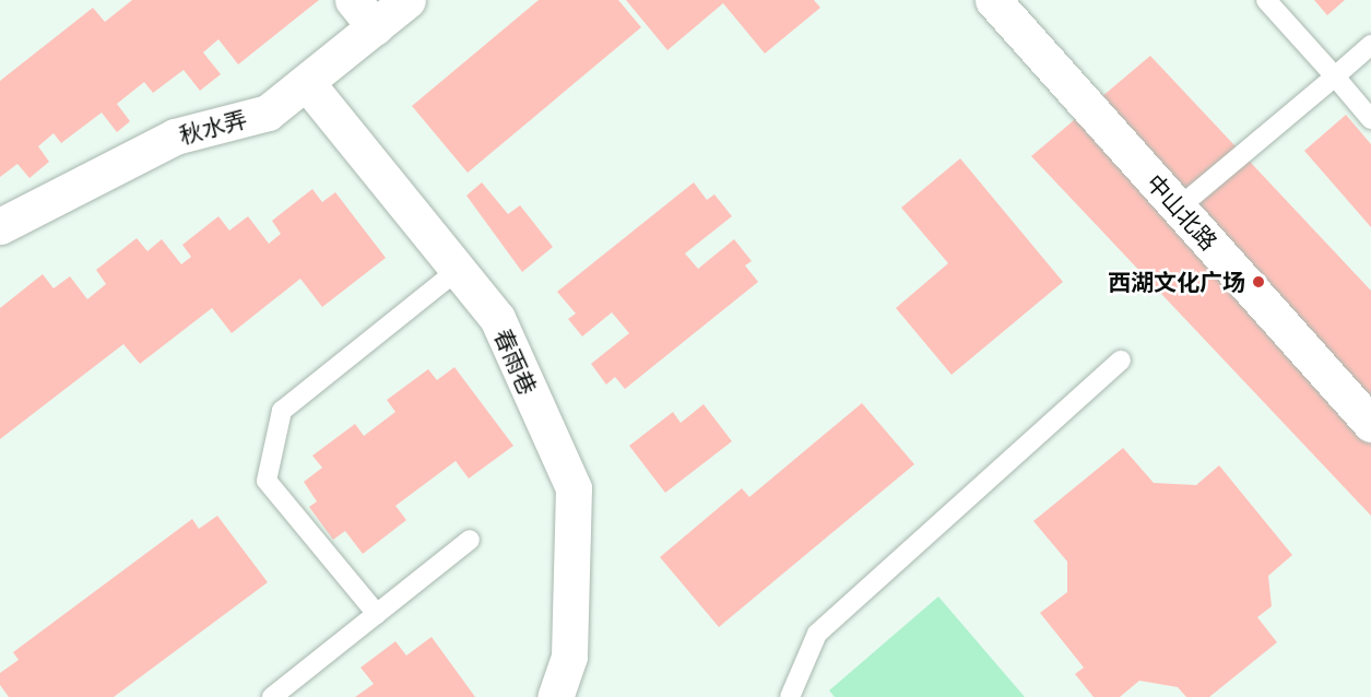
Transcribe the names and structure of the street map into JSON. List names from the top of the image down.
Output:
{
  "streets": {
    "street": ["秋水弄", "中山北路", "春雨巷"]
  },
  "crossings": [
    ["秋水弄", "春雨巷"]
  ],
  "places": ["西湖文化广场"]
}
